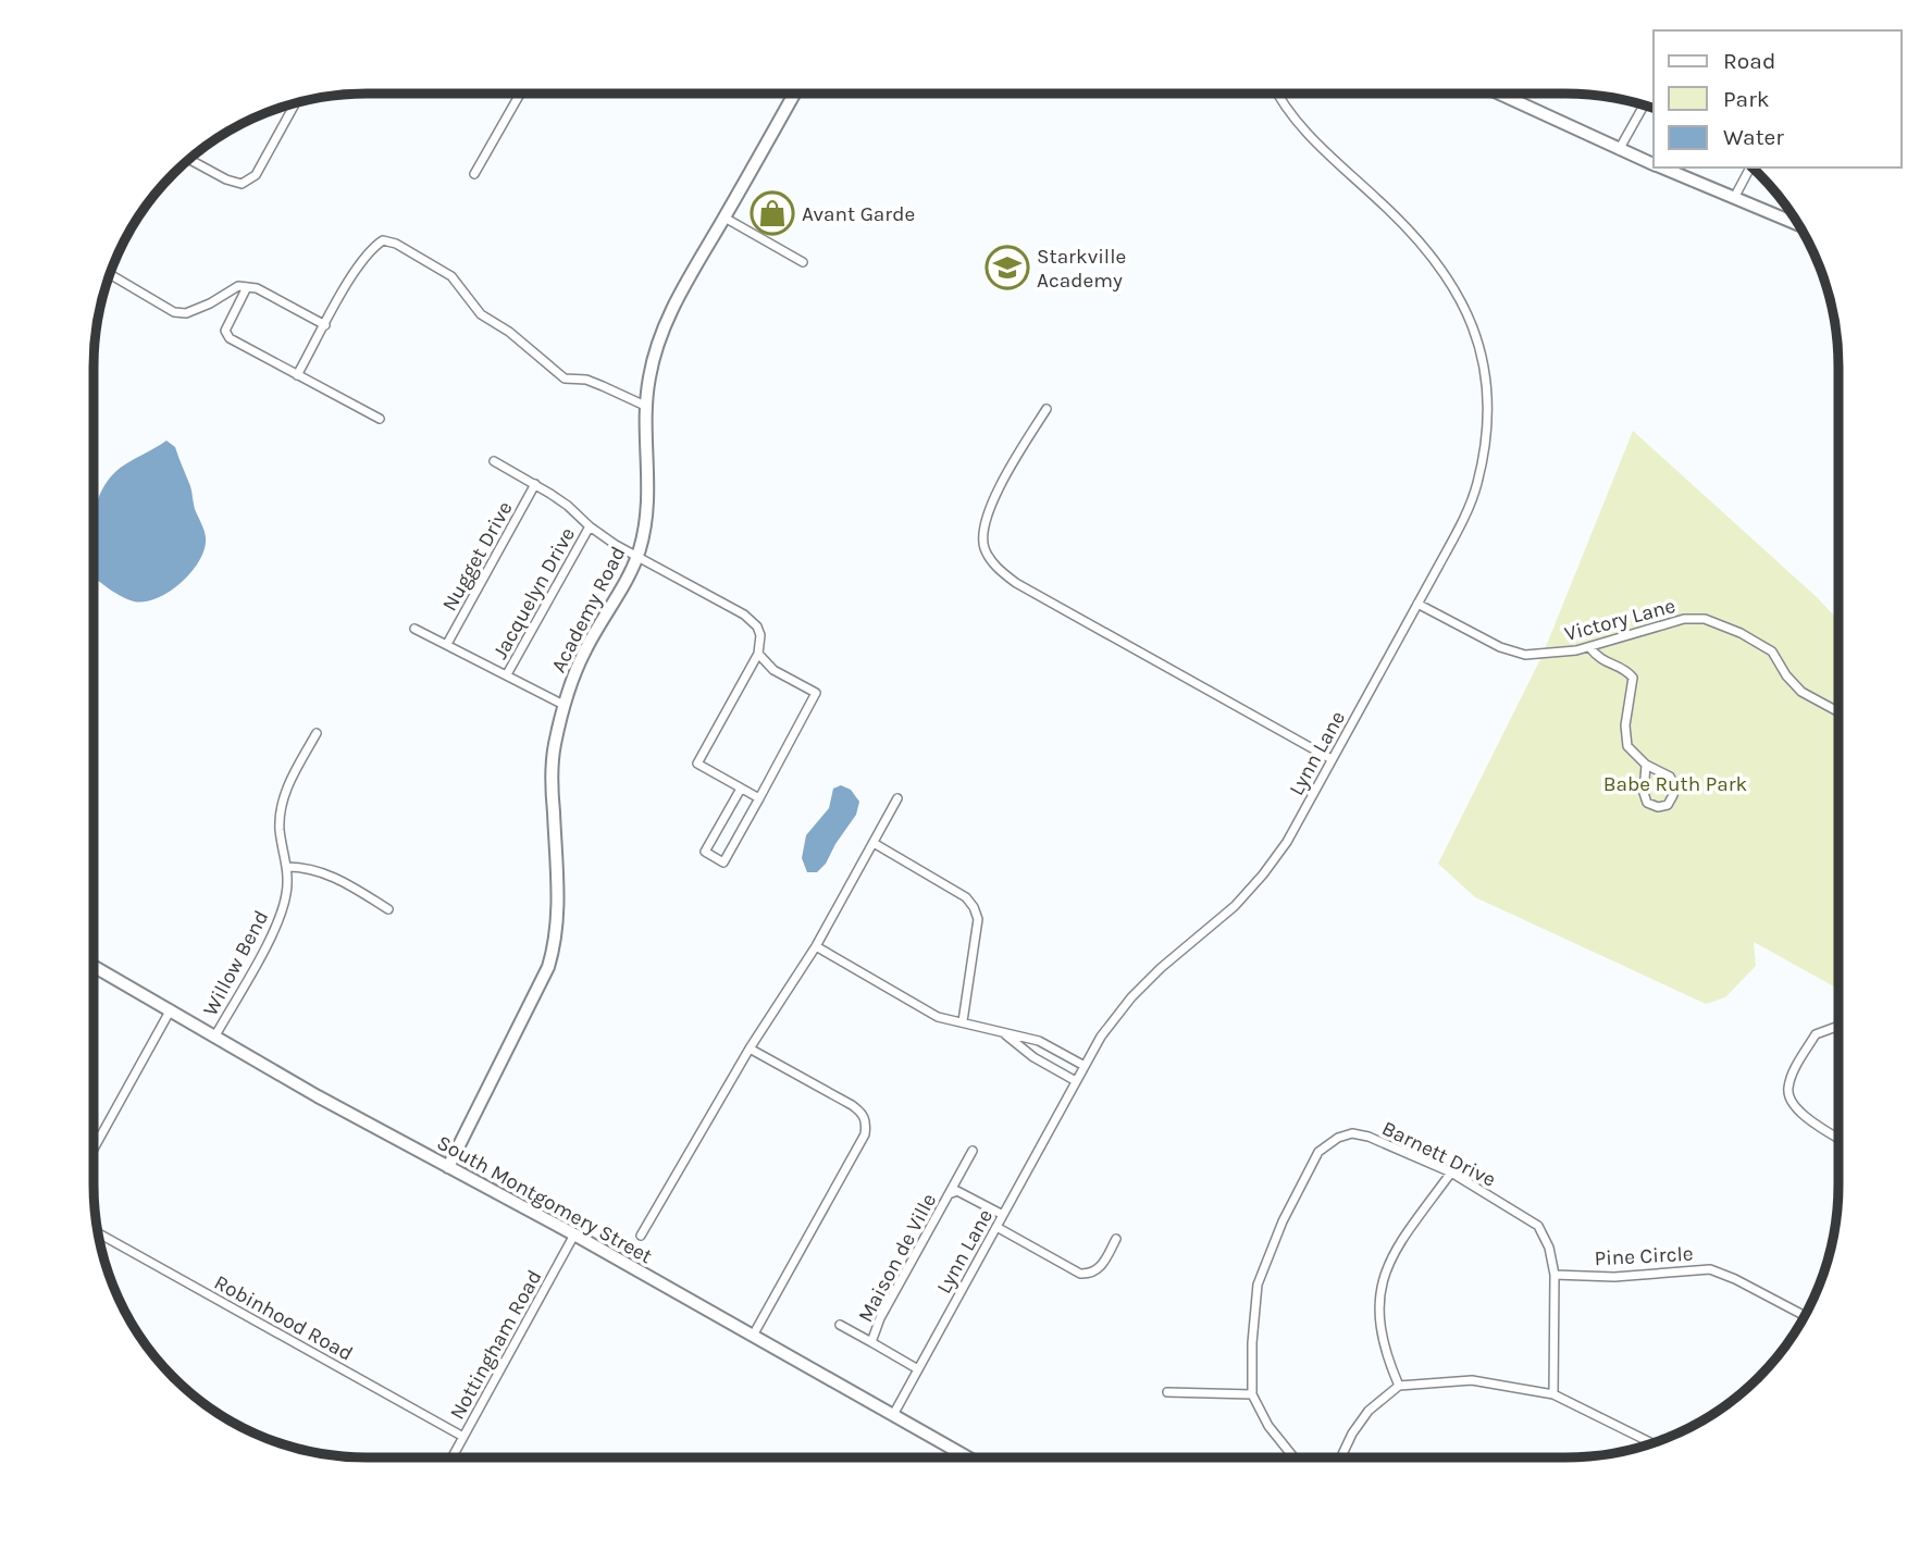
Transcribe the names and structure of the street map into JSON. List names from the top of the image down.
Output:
{
  "streets": {
    "street": [
      "Nugget Drive",
      "Jacquelyn Drive",
      "Academy Road",
      "Victory Lane",
      "Lynn Lane",
      "Willow Bend",
      "Barnett Drive",
      "South Montgomery Street",
      "Pine Circle",
      "Maison de Ville",
      "Robinhood Road",
      "Nottingham Road"
    ]
  },
  "crossings": [
    ["Academy Road", "South Montgomery Street"],
    ["Victory Lane", "Lynn Lane"],
    ["Lynn Lane", "South Montgomery Street"],
    ["Lynn Lane", "Maison de Ville"],
    ["Willow Bend", "South Montgomery Street"],
    ["Barnett Drive", "Pine Circle"],
    ["South Montgomery Street", "Nottingham Road"],
    ["Robinhood Road", "Nottingham Road"]
  ],
  "parks": ["Babe Ruth Park"],
  "places": {
    "shop": ["Avant Garde"],
    "school or university": ["Starkville Academy"]
  },
  "legend": ["Road", "Park", "Water"]
}
